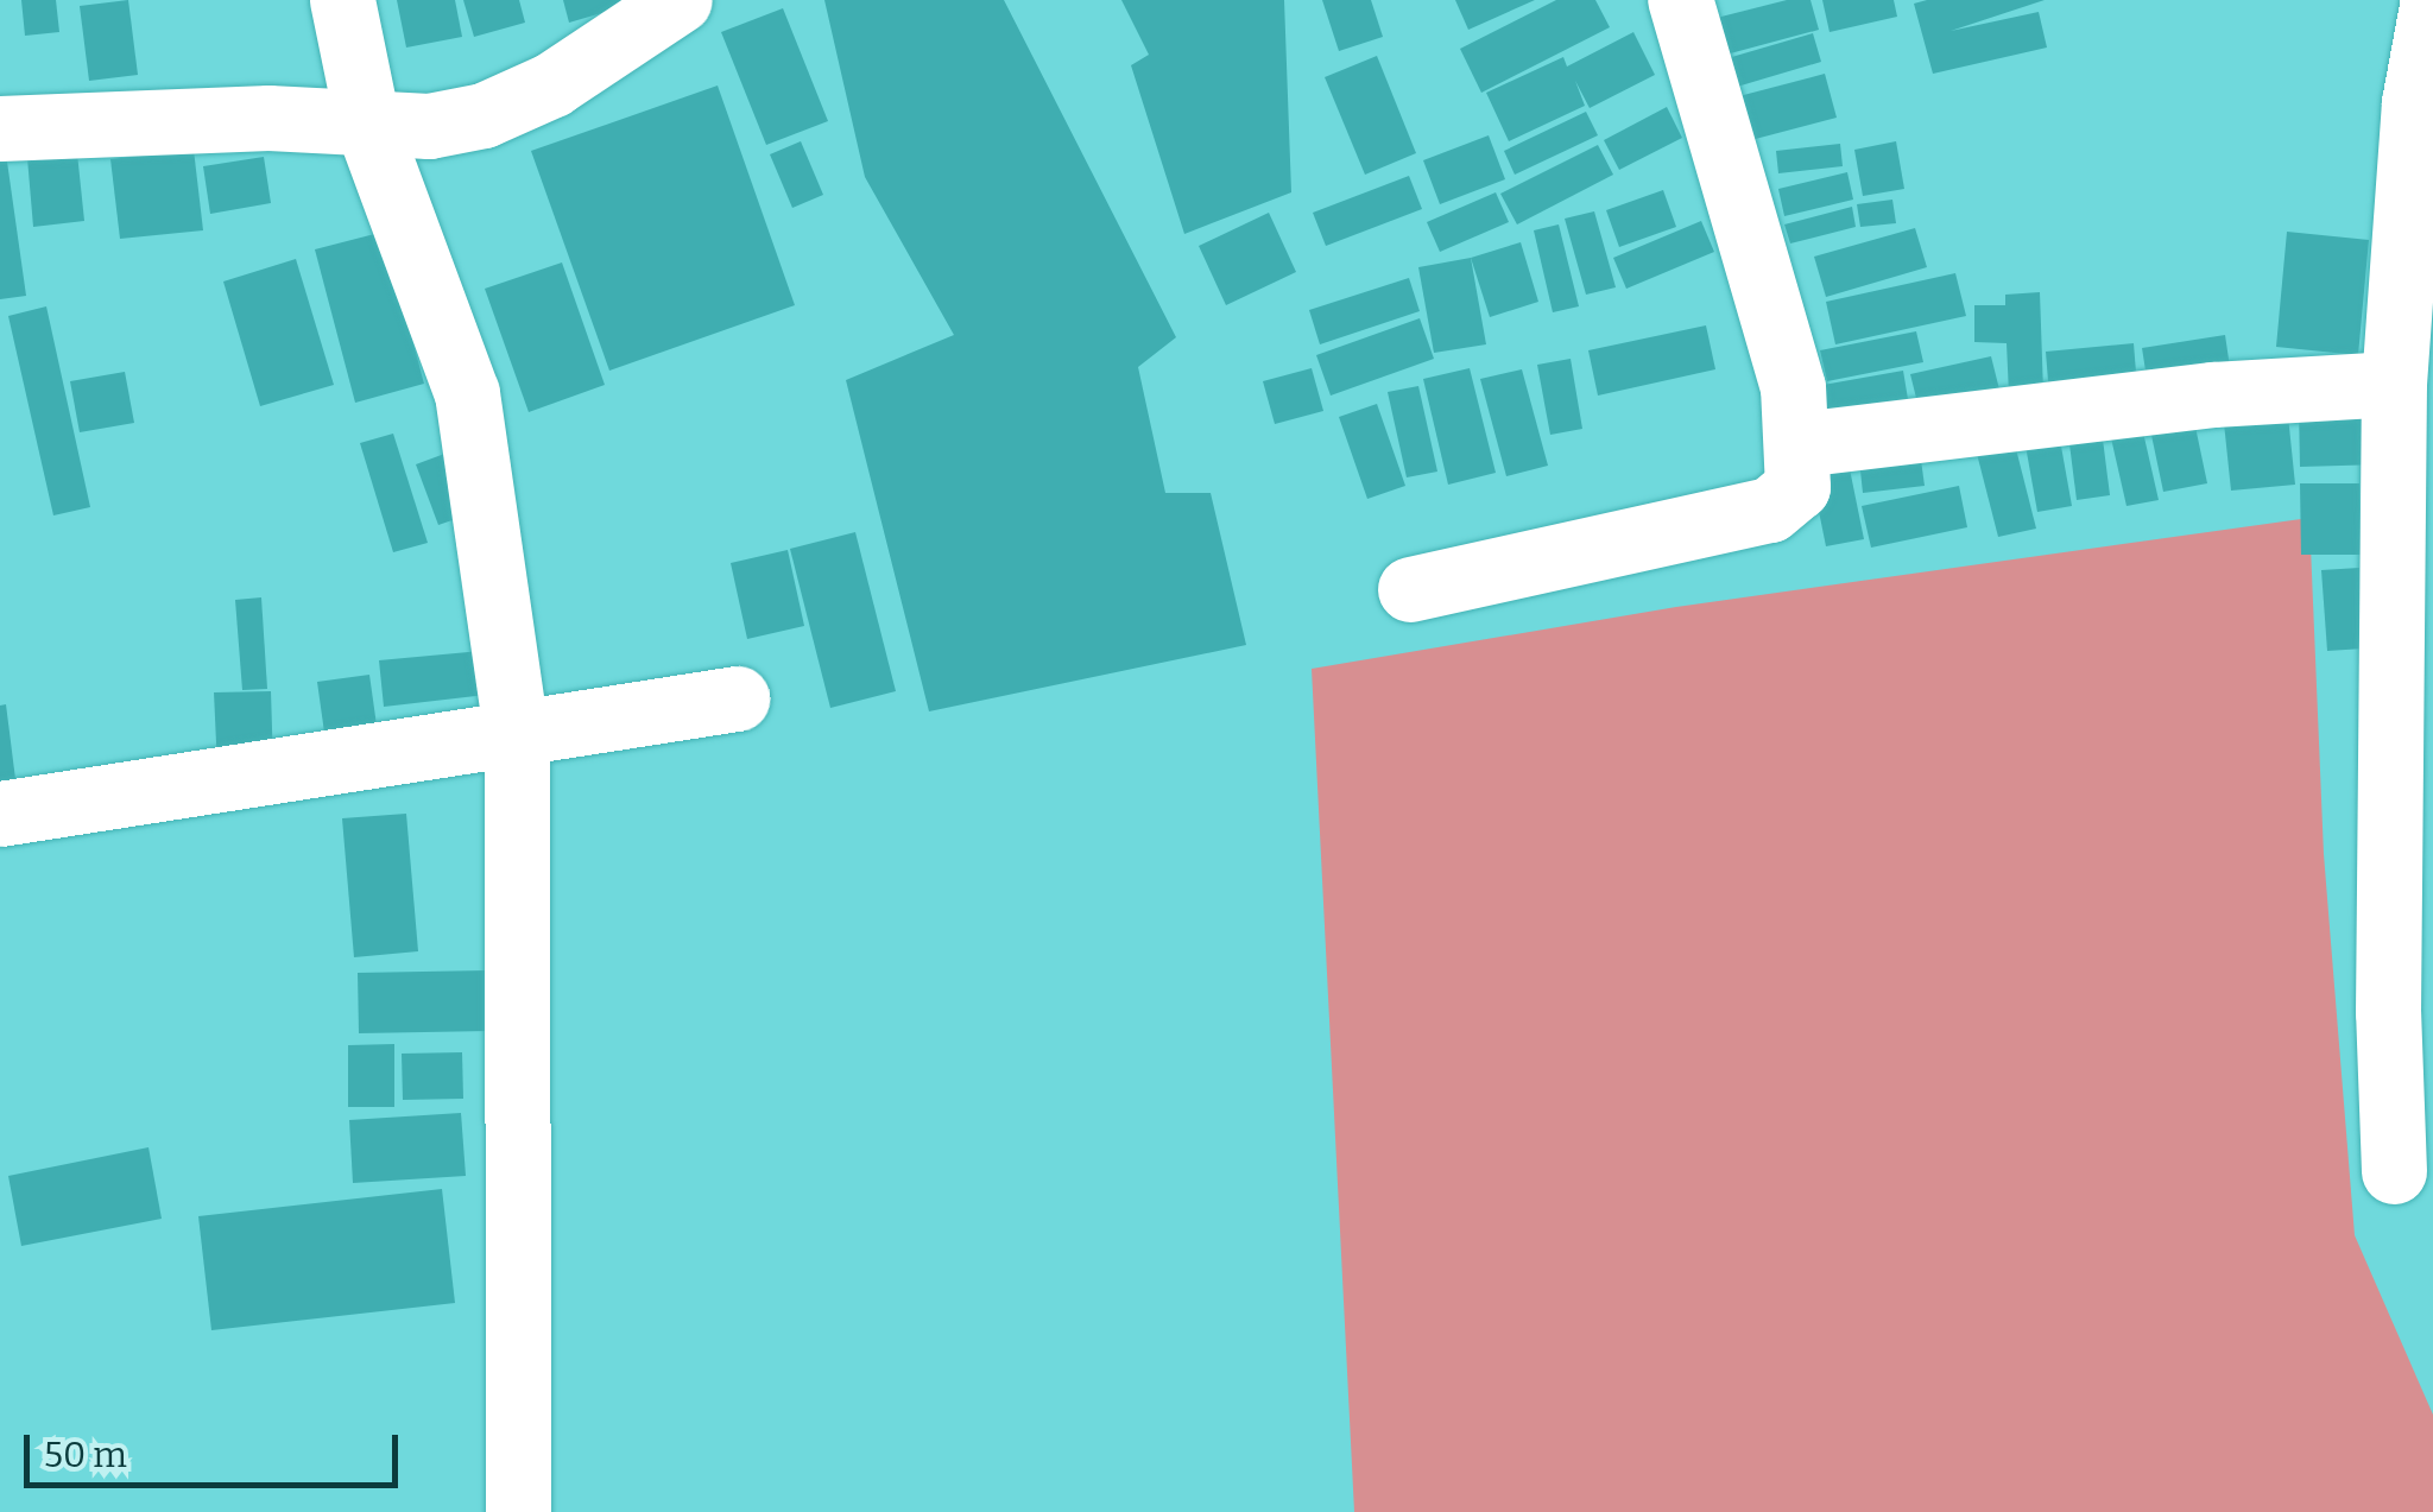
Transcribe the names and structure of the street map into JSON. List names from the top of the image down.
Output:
{
  "scale_bar": "50 m"
}
